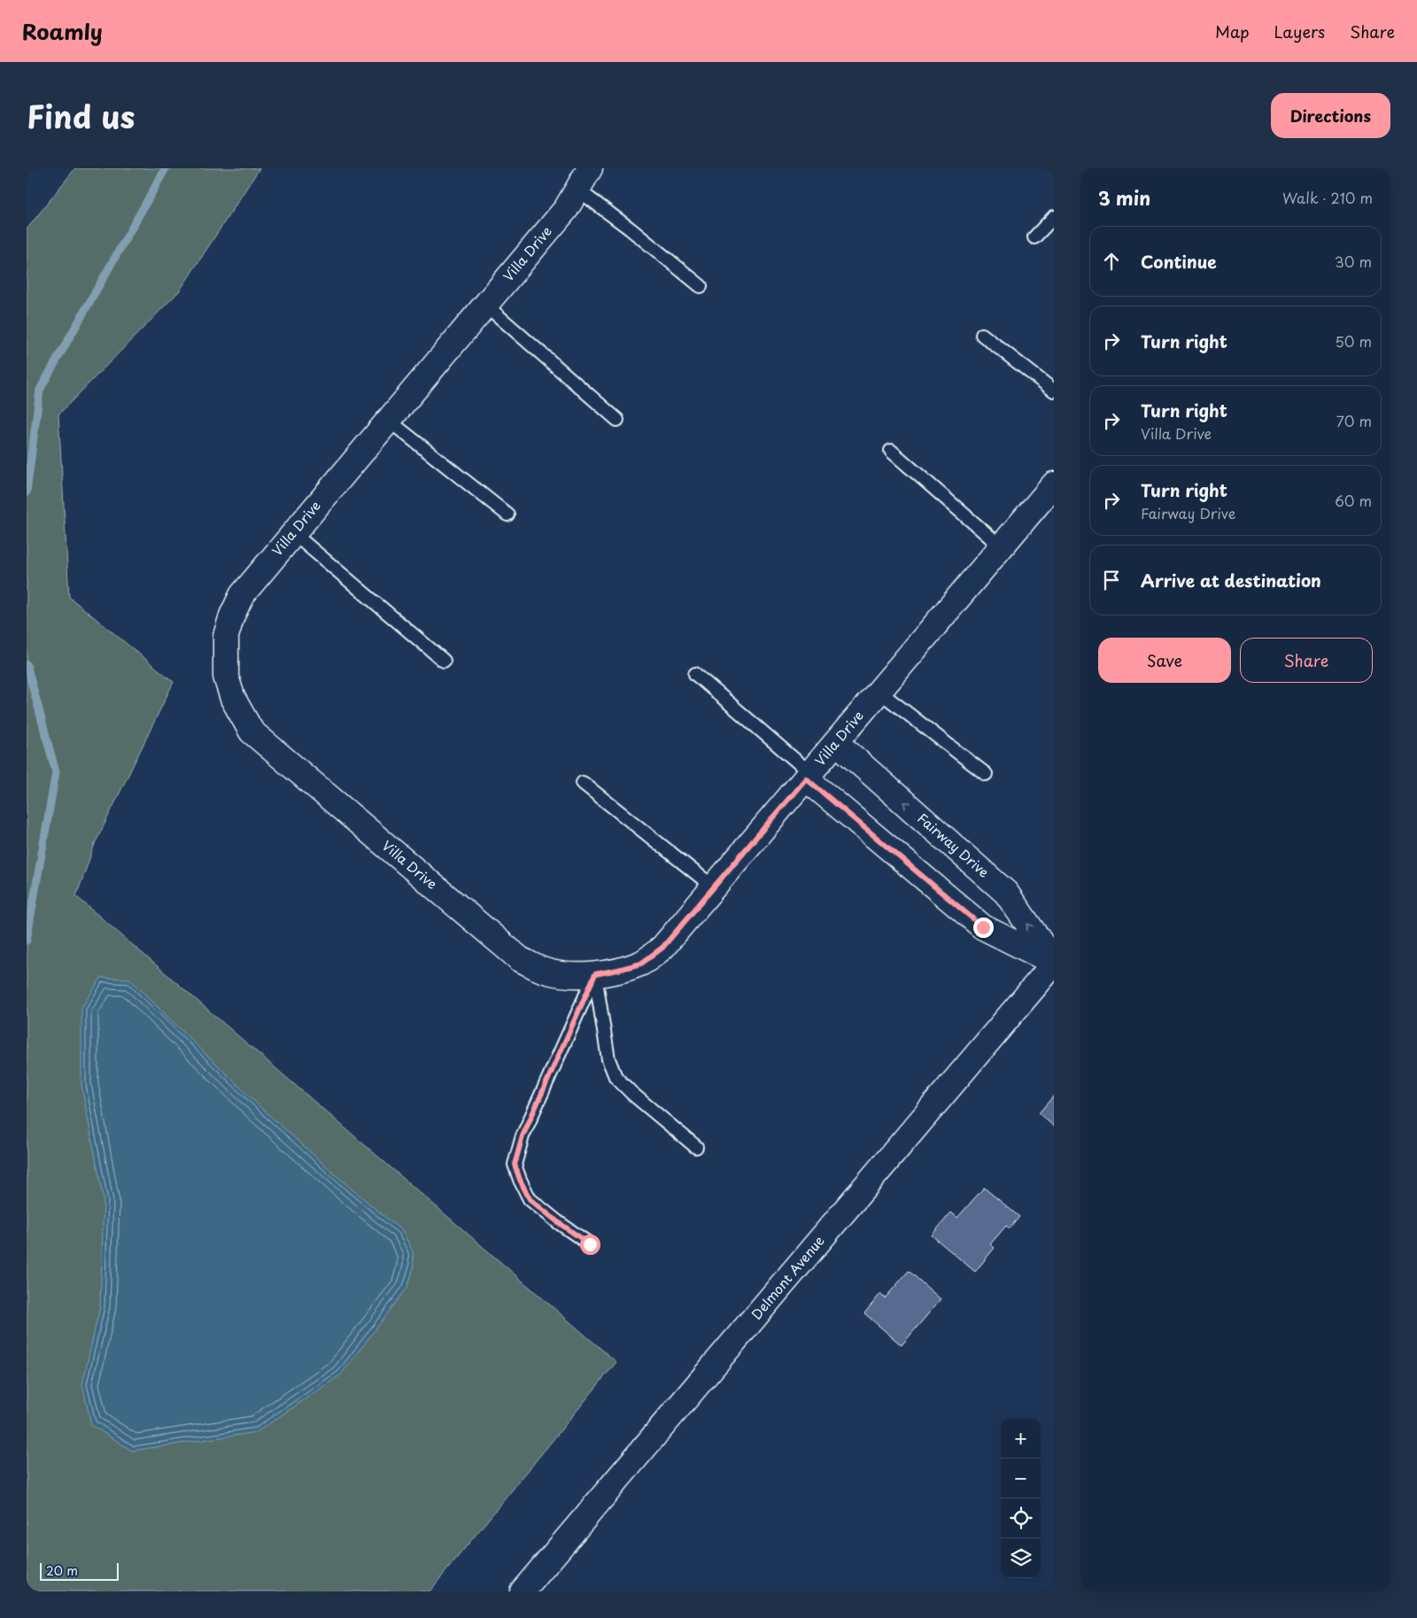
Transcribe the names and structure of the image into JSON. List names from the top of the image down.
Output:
{
  "streets": {
    "street": ["Villa Drive", "Fairway Drive", "Delmont Avenue"]
  },
  "crossings": [
    ["Villa Drive", "Fairway Drive"],
    ["Fairway Drive", "Delmont Avenue"]
  ],
  "scale_bar": "20 m",
  "page": {
    "header": "Roamly",
    "nav": ["Map", "Layers", "Share"],
    "title": "Find us",
    "buttons": [
      "Directions",
      ["Save", "Share"]
    ],
    "heading": ["3 min", "Walk · 210 m"],
    "list": [
      ["Continue", "30 m"],
      ["Turn right", "50 m"],
      ["Turn right", "Villa Drive", "70 m"],
      ["Turn right", "Fairway Drive", "60 m"],
      "Arrive at destination"
    ],
    "map_buttons": ["+", "−"],
    "scale": "20 m"
  }
}
